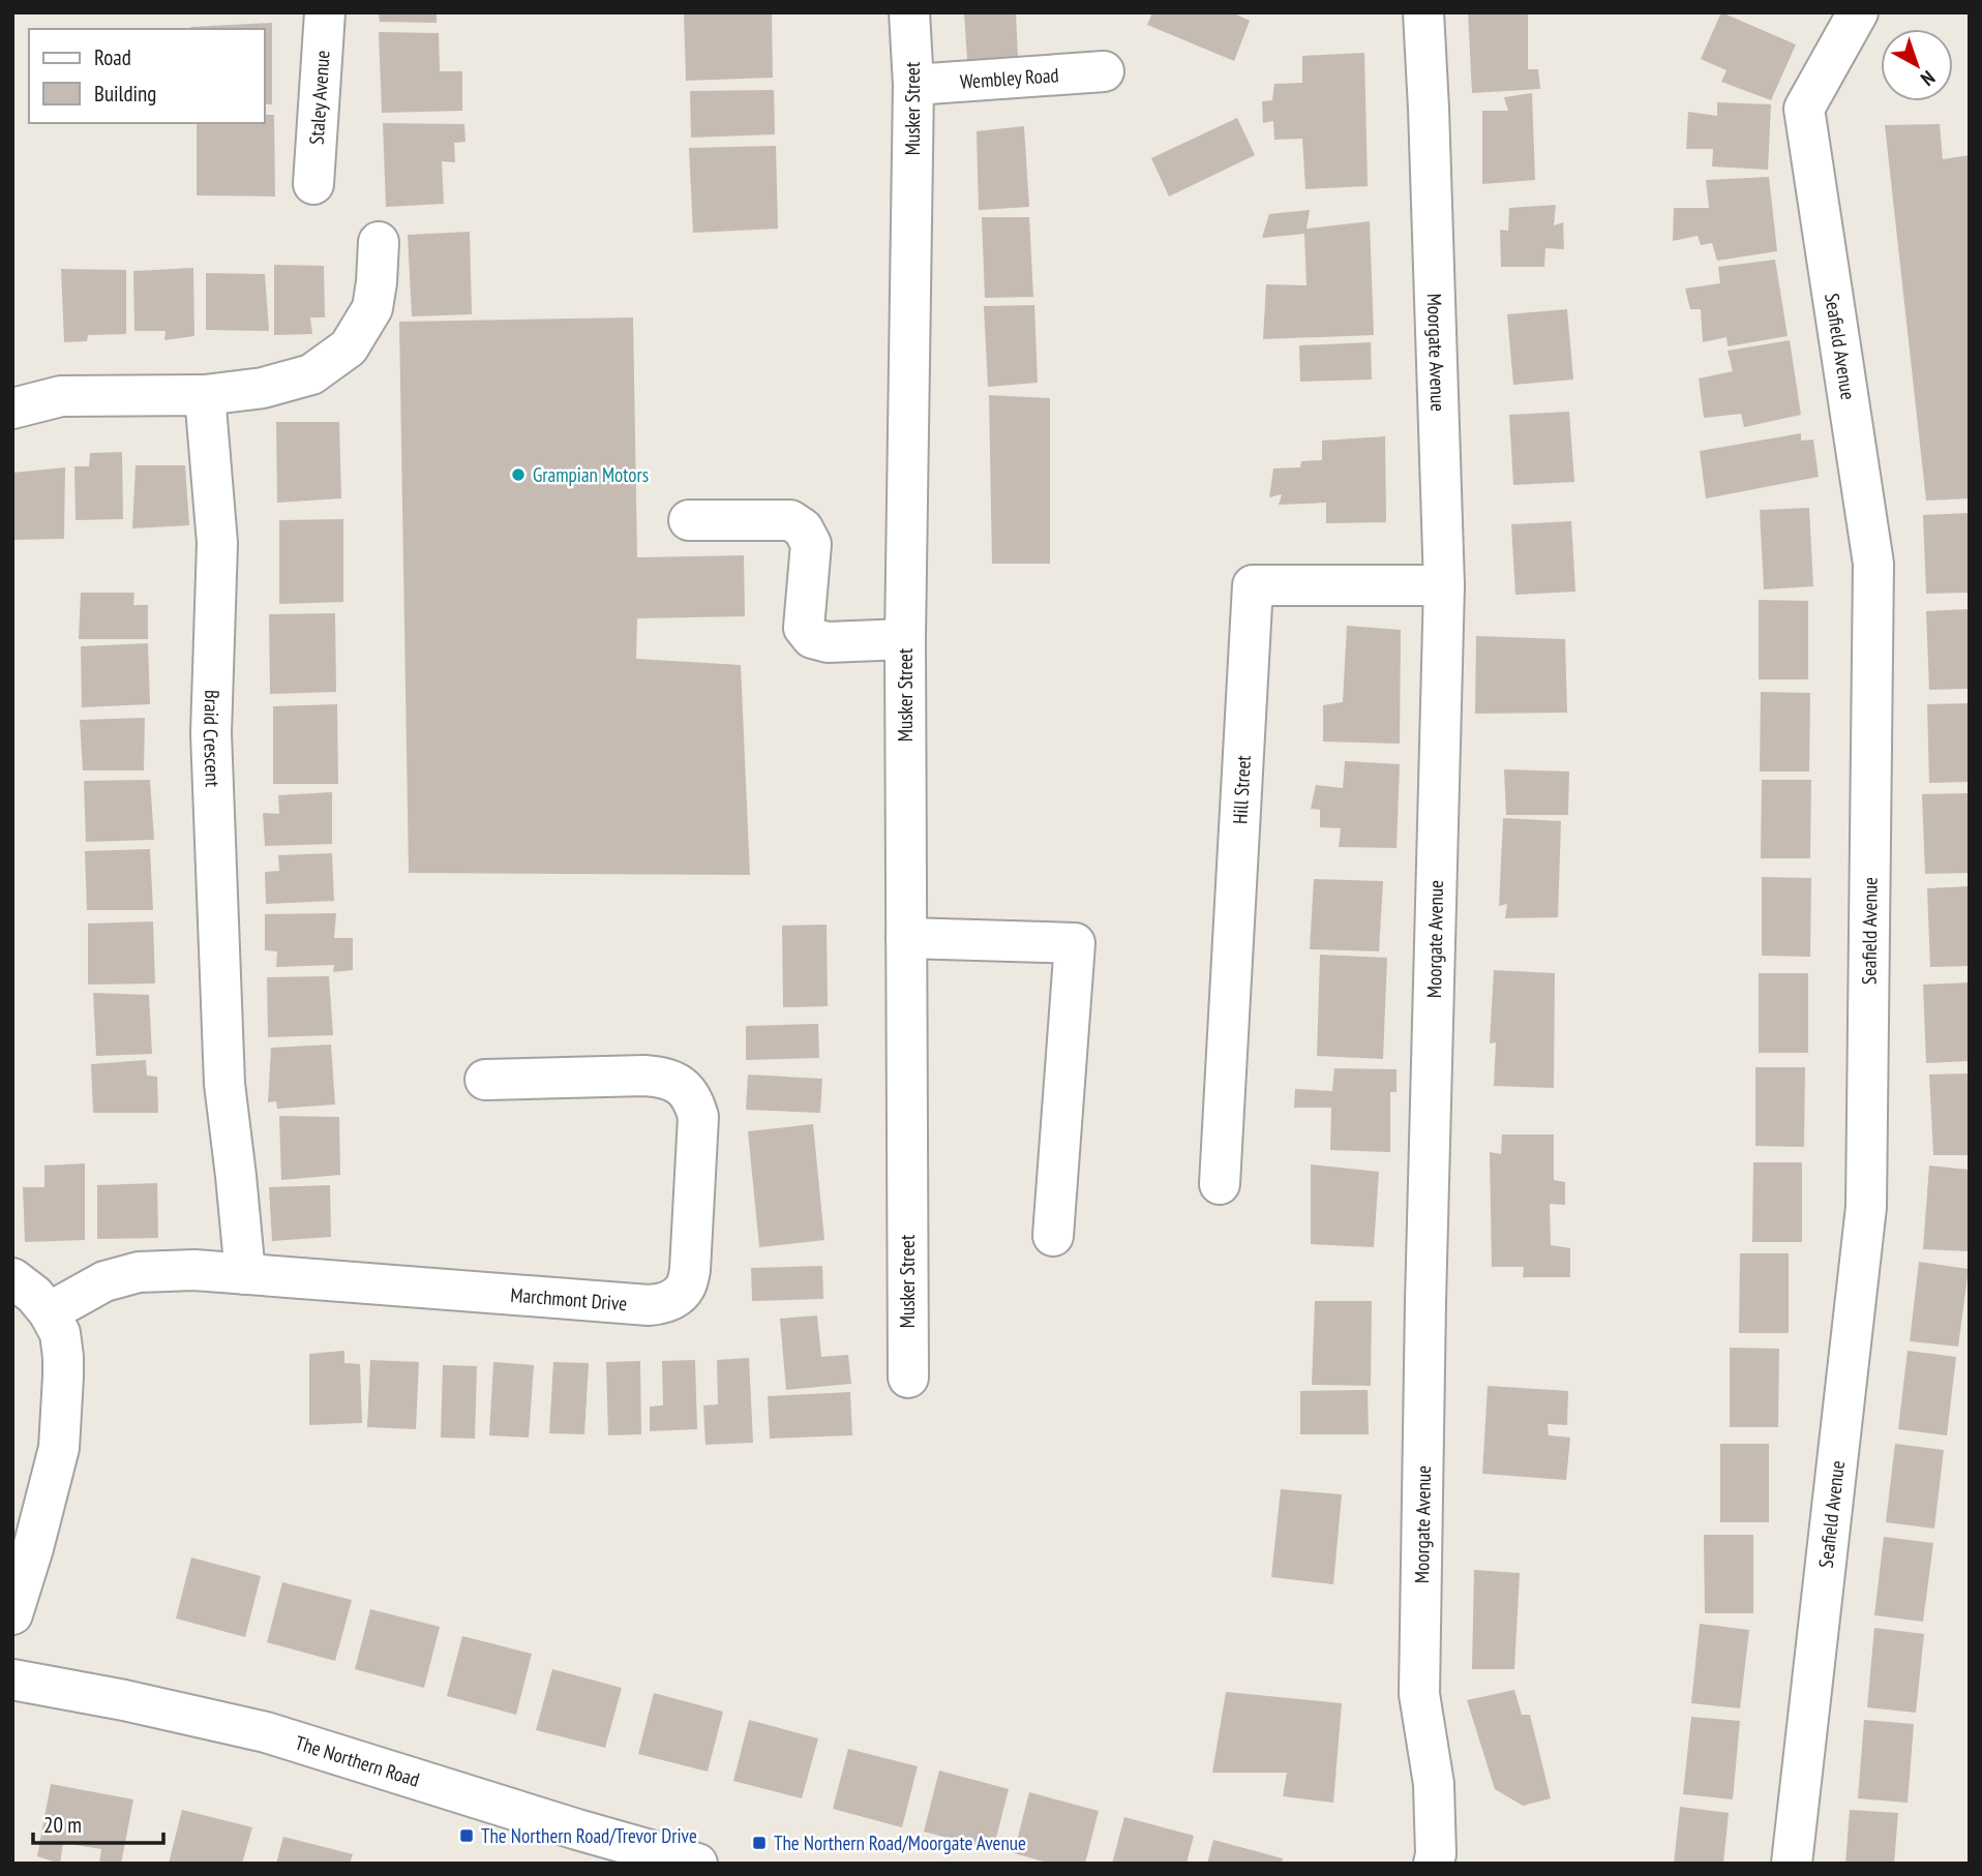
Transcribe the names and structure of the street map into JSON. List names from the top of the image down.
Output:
{
  "streets": {
    "street": [
      "Wembley Road",
      "Staley Avenue",
      "Musker Street",
      "Seafield Avenue",
      "Moorgate Avenue",
      "Braid Crescent",
      "Hill Street",
      "Marchmont Drive",
      "The Northern Road"
    ]
  },
  "crossings": [
    ["Wembley Road", "Musker Street"],
    ["Moorgate Avenue", "Hill Street"],
    ["Braid Crescent", "Marchmont Drive"]
  ],
  "places": {
    "other": ["Grampian Motors"],
    "transit": ["The Northern Road/Trevor Drive", "The Northern Road/Moorgate Avenue"]
  },
  "legend": ["Road", "Building"],
  "scale_bar": "20 m",
  "north": "bottom right"
}
